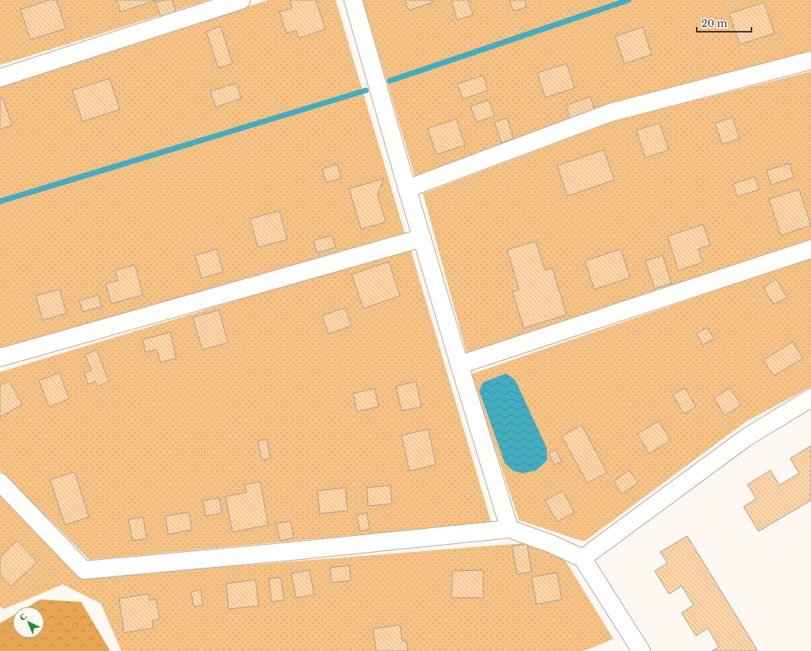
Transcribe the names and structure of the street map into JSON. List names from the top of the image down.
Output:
{
  "scale_bar": "20 m",
  "north": "top left"
}
